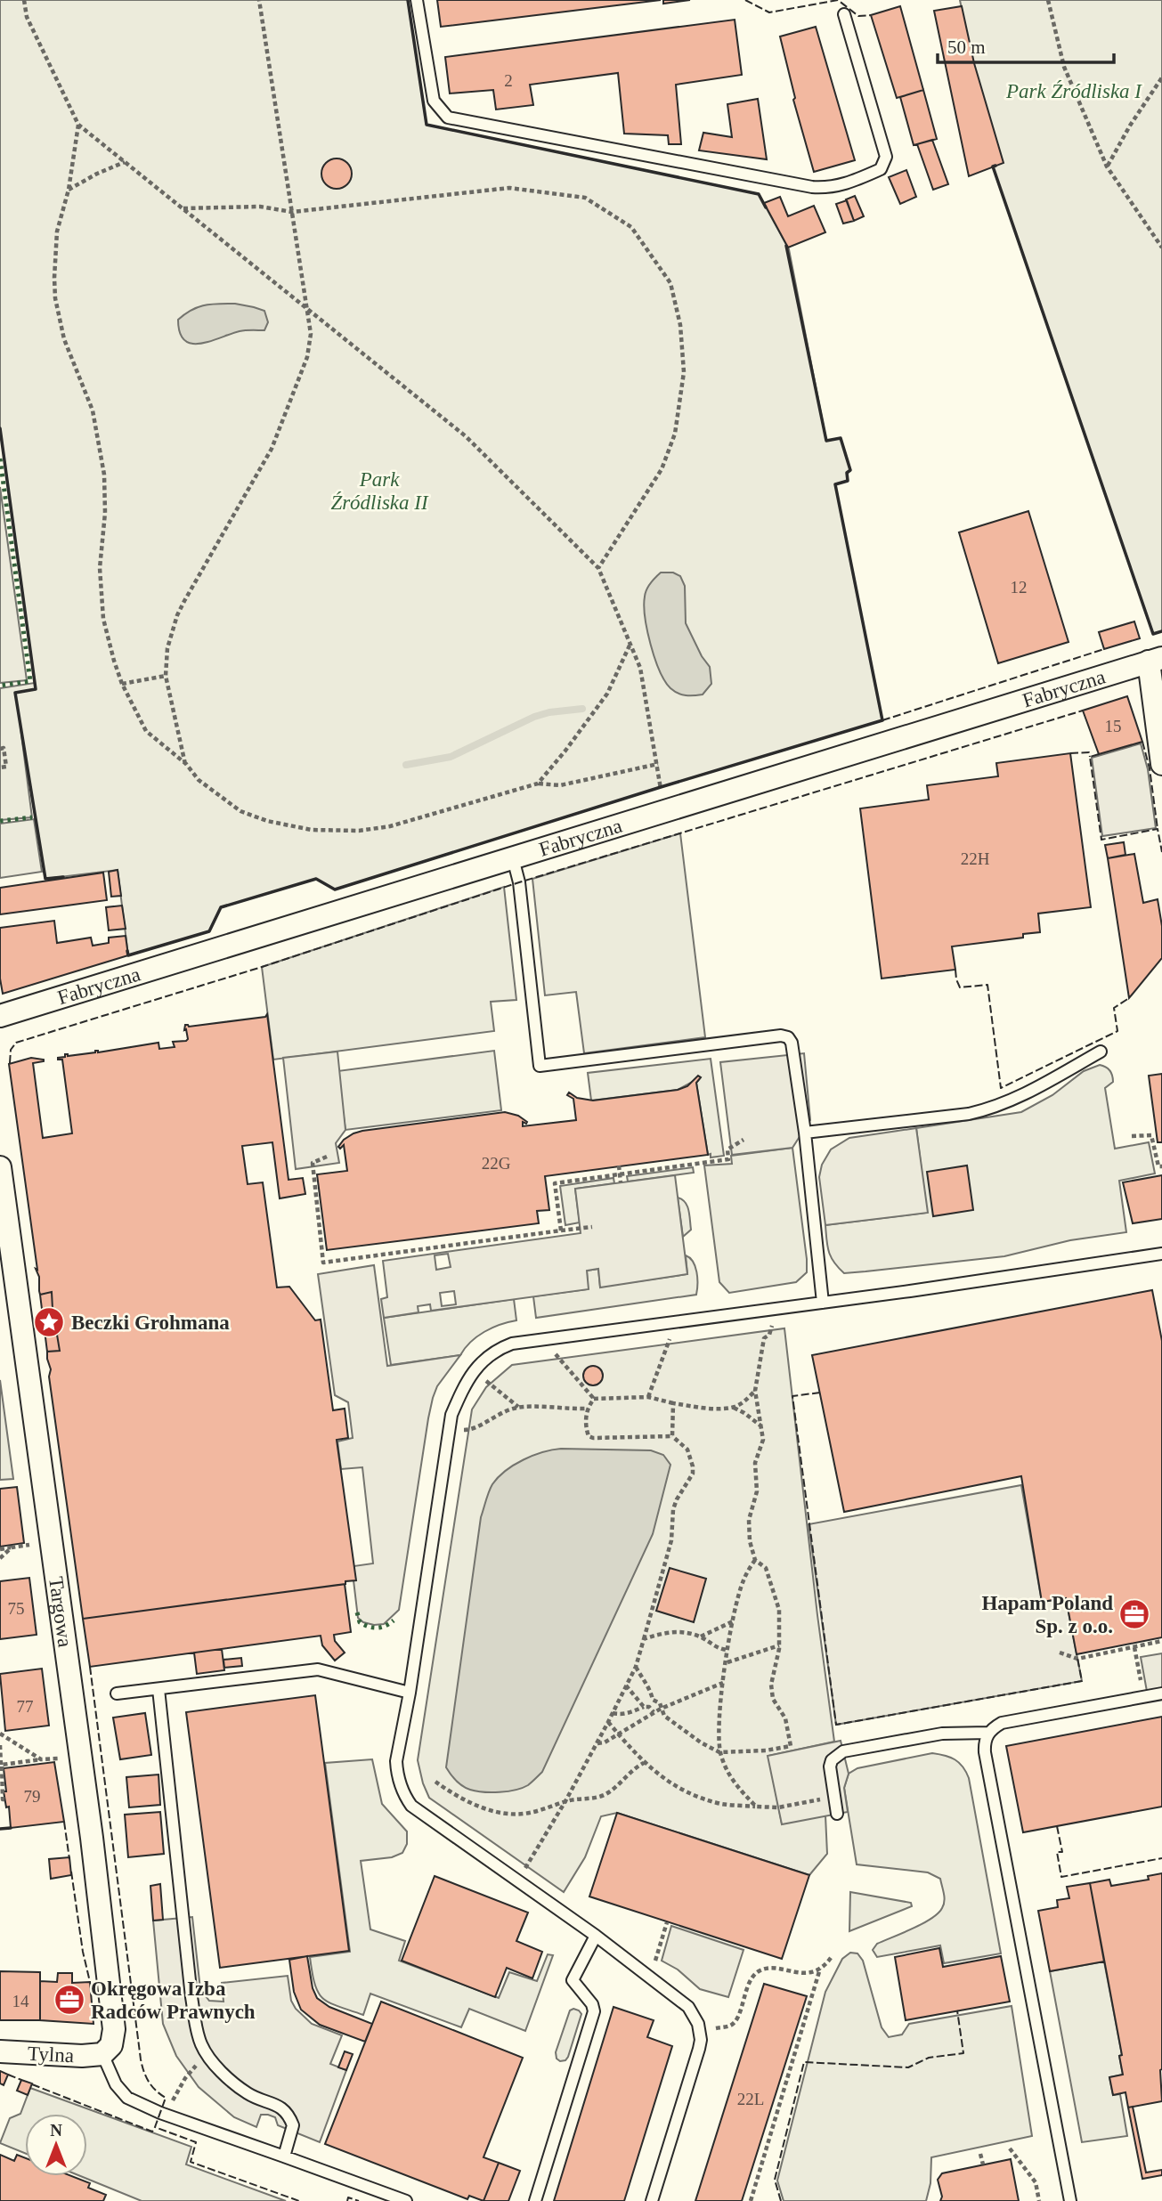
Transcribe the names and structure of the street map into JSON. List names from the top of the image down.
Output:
{
  "streets": {
    "street": ["Fabryczna", "Targowa", "Tylna"]
  },
  "crossings": [
    ["Targowa", "Tylna"]
  ],
  "parks": ["Park Źródliska I", "Park Źródliska II"],
  "places": {
    "place": ["Beczki Grohmana"],
    "office": ["Hapam Poland Sp. z o.o.", "Okręgowa Izba Radców Prawnych"]
  },
  "house_numbers": [
    "2",
    "12",
    "15",
    "22H",
    "22G",
    "75",
    "77",
    "79",
    "14",
    "22L"
  ],
  "scale_bar": "50 m",
  "north": "top"
}
